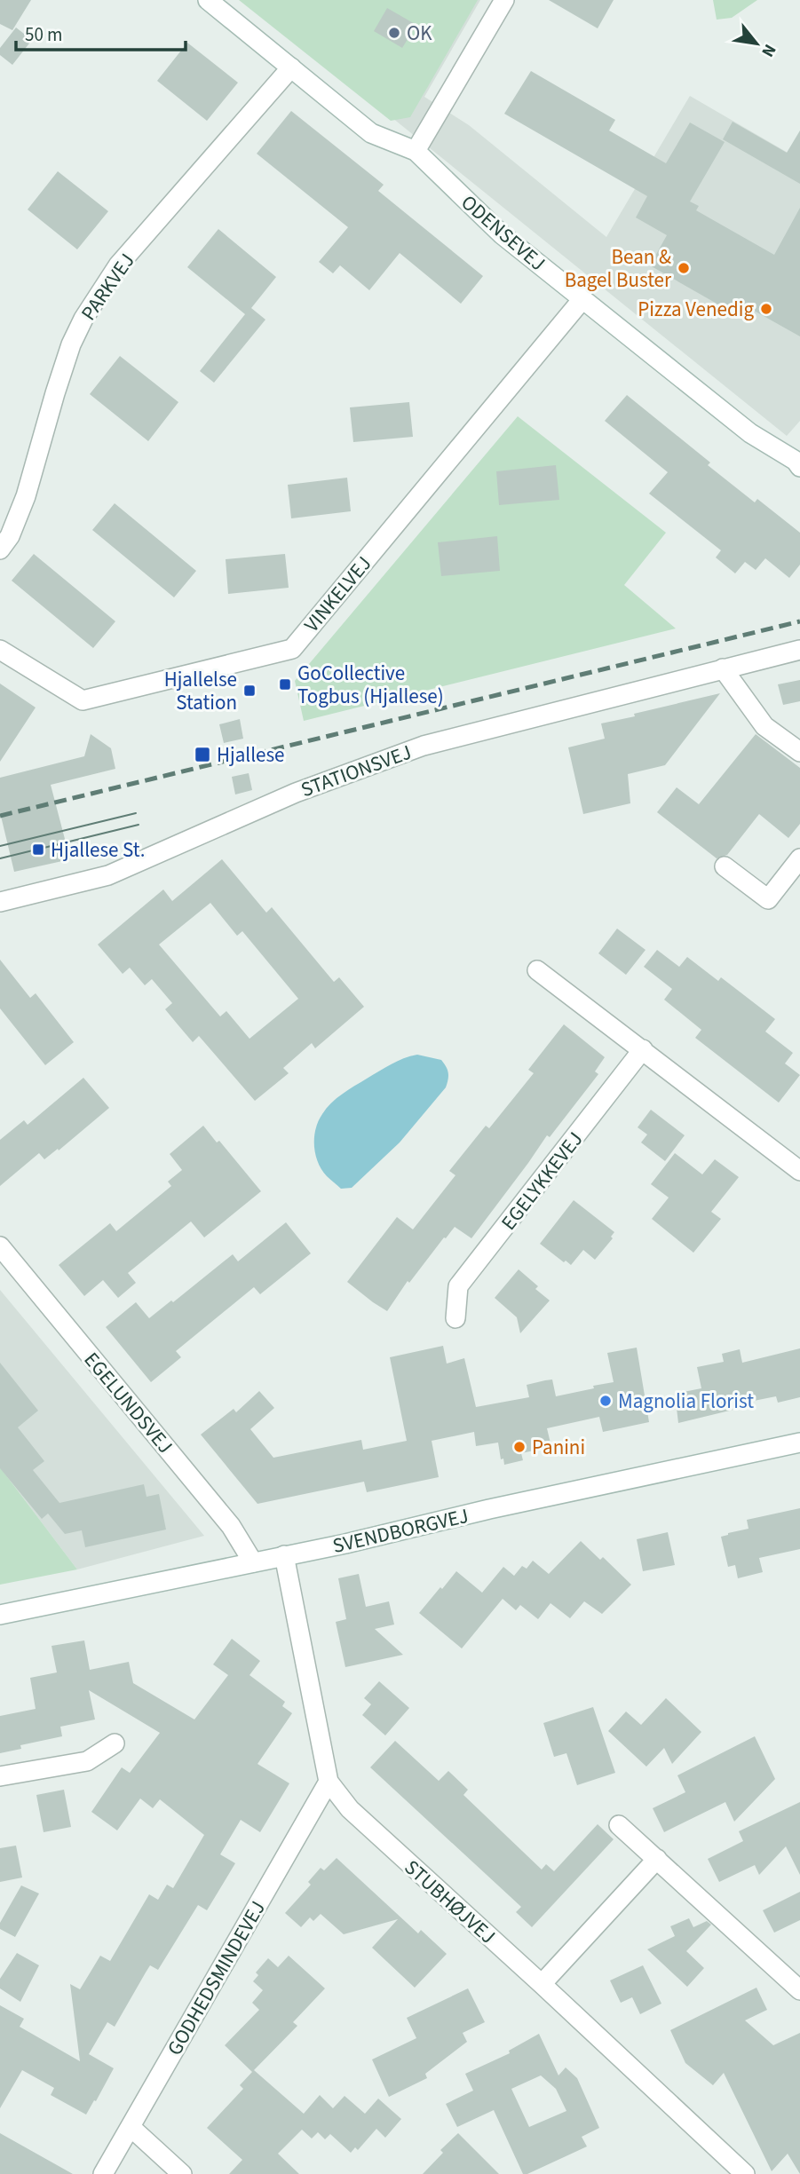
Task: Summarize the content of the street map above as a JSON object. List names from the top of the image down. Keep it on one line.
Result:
{"streets":{"street":["ODENSEVEJ","PARKVEJ","VINKELVEJ","STATIONSVEJ","EGELYKKEVEJ","EGELUNDSVEJ","SVENDBORGVEJ","STUBHØJVEJ","GODHEDSMINDEVEJ"]},"crossings":[["ODENSEVEJ","PARKVEJ"],["ODENSEVEJ","VINKELVEJ"],["EGELUNDSVEJ","SVENDBORGVEJ"],["SVENDBORGVEJ","STUBHØJVEJ"],["STUBHØJVEJ","GODHEDSMINDEVEJ"]],"places":{"other":["OK","Bean & Bagel Buster","Pizza Venedig","Magnolia Florist","Panini"],"transit":["GoCollective Togbus (Hjallese)","Hjallelse Station","Hjallese","Hjallese St."]},"scale_bar":"50 m","north":"bottom right"}
